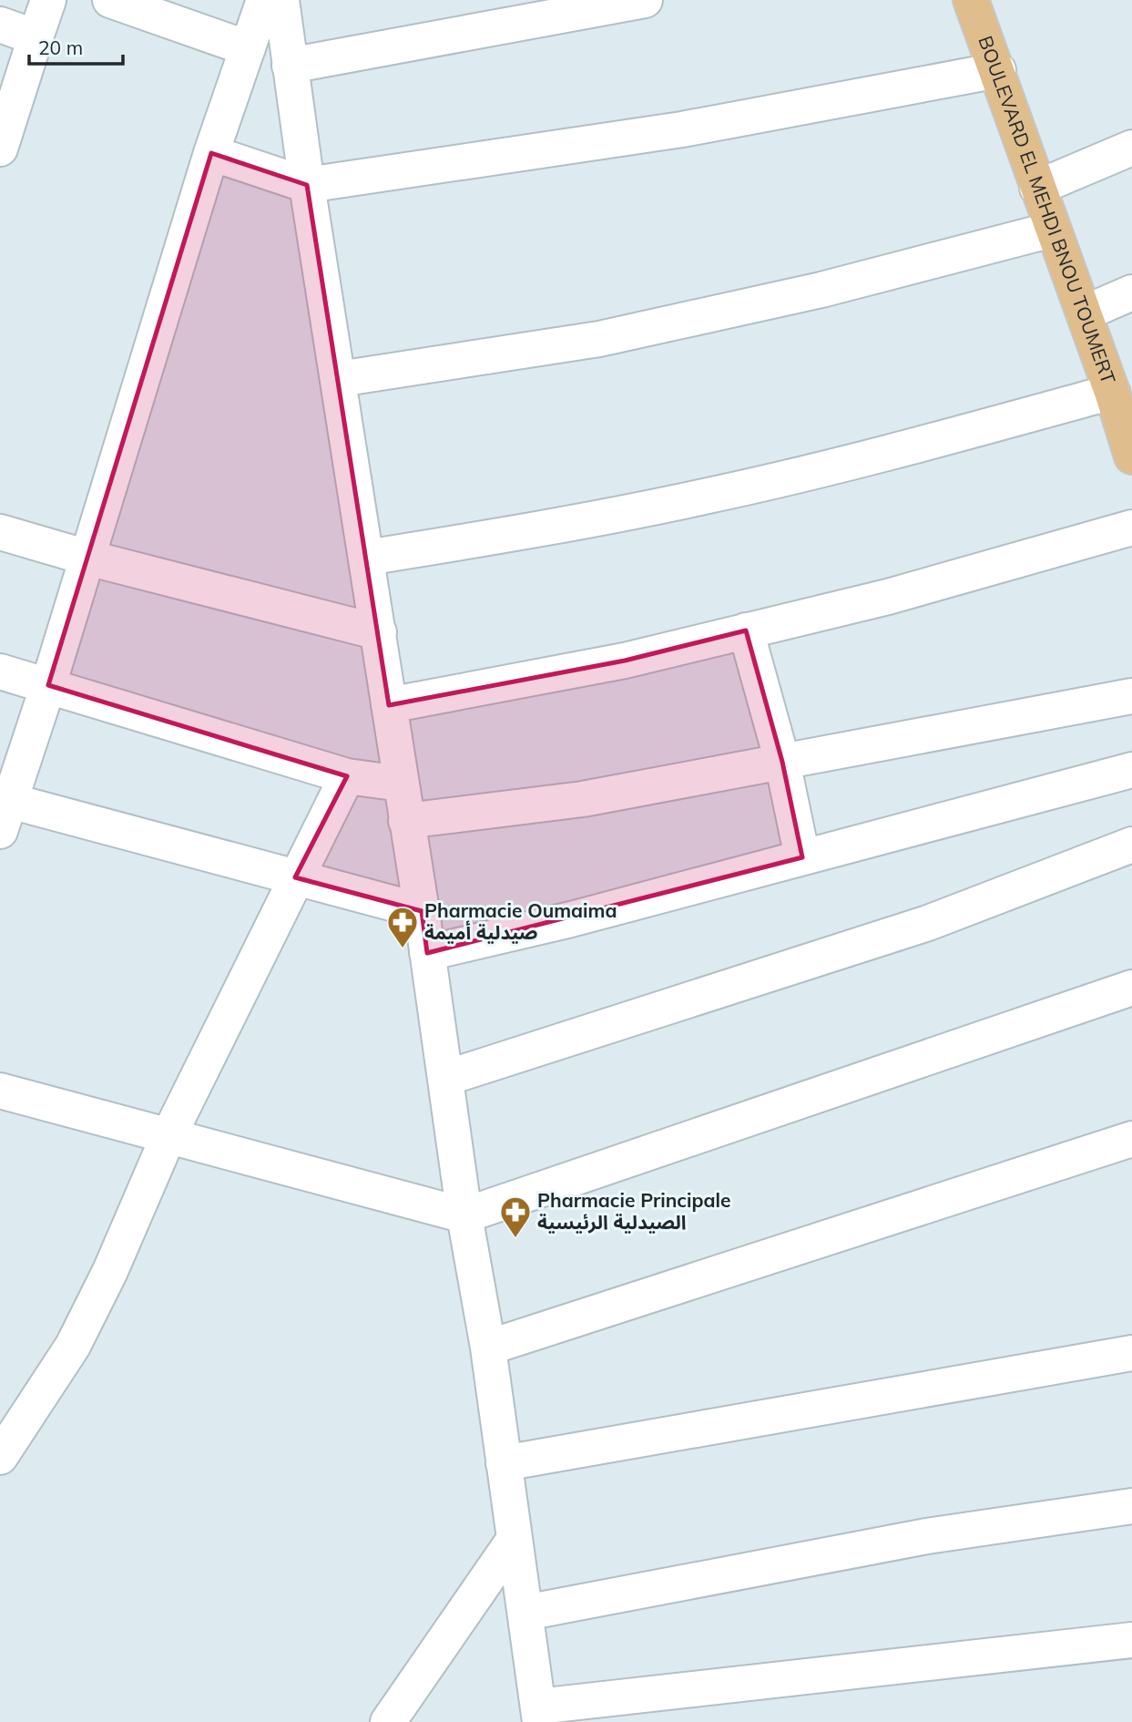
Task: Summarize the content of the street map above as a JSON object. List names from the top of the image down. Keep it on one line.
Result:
{"streets":{"main road":["BOULEVARD EL MEHDI BNOU TOUMERT"]},"places":{"pharmacy":["Pharmacie Oumaima صيدلية أميمة","Pharmacie Principale الصيدلية الرئيسية"]},"scale_bar":"20 m"}
